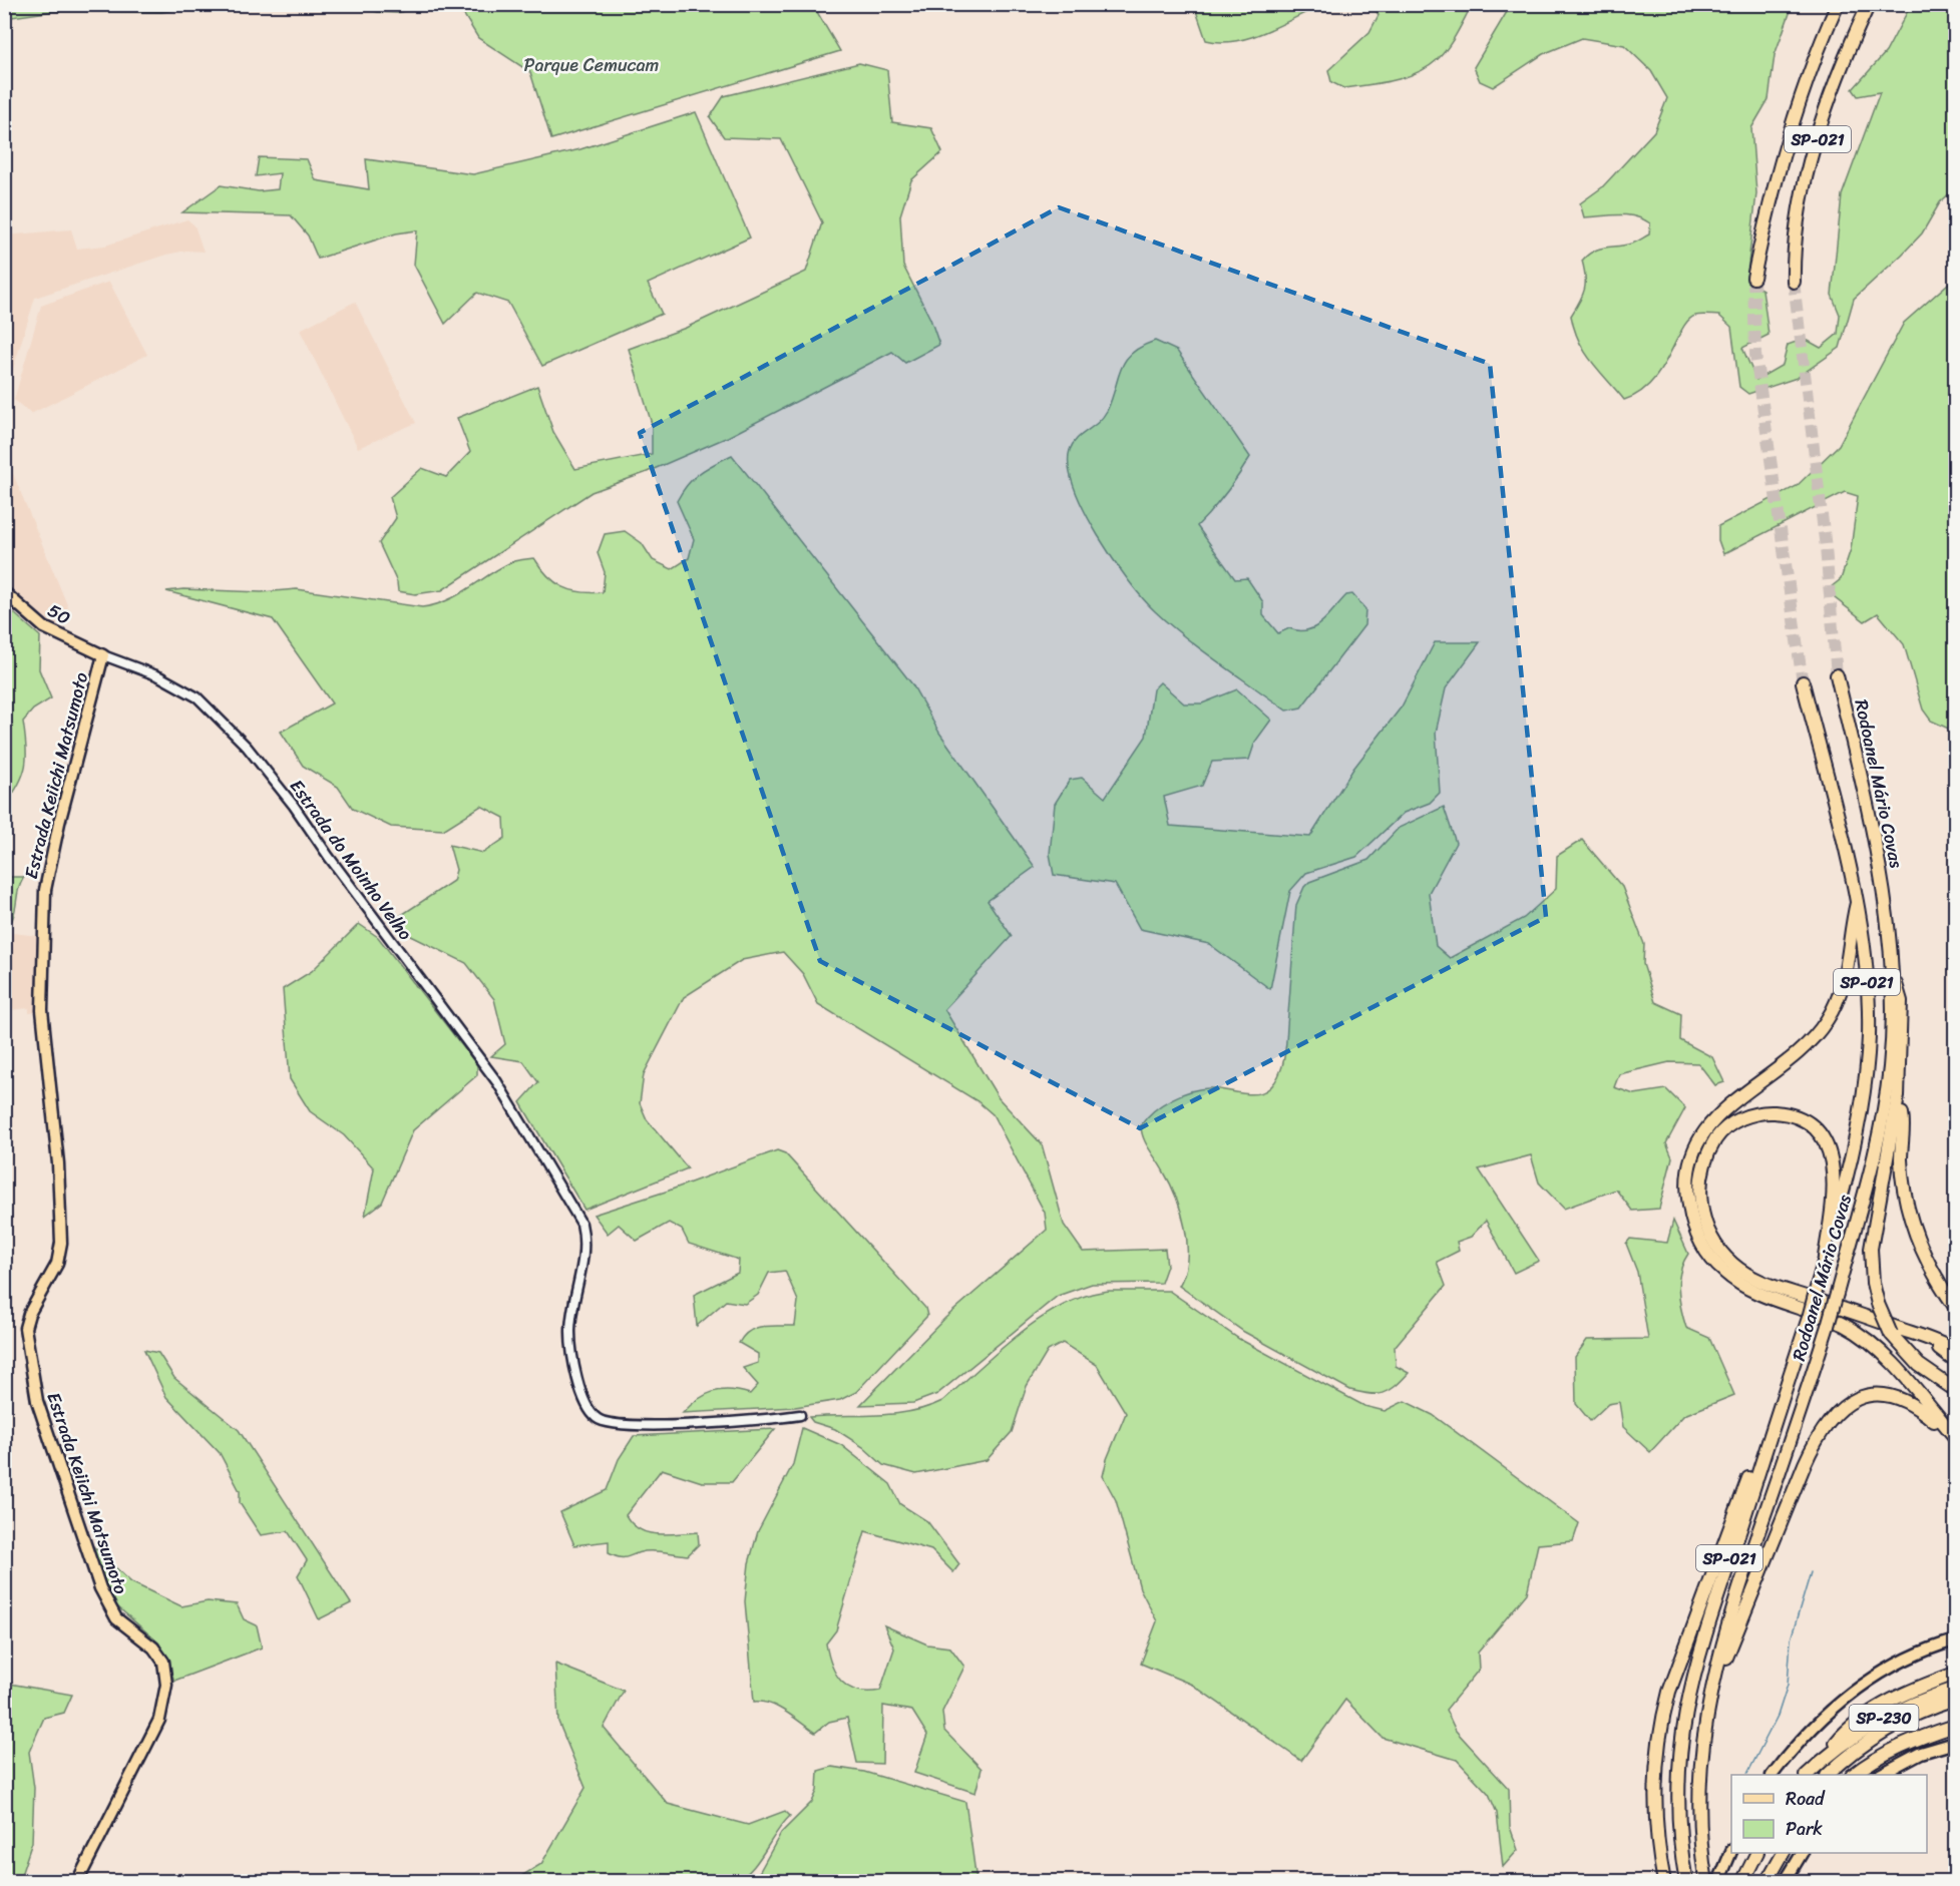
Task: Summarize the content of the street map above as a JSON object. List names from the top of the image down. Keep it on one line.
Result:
{"streets":{"highway":["SP-021","Rodoanel Mário Covas","SP-230"],"main road":["50","Estrada Keiichi Matsumoto"],"street":["Estrada do Moinho Velho"]},"crossings":[["50","Estrada Keiichi Matsumoto"],["50","Estrada do Moinho Velho"],["Estrada Keiichi Matsumoto","Estrada do Moinho Velho"]],"parks":["Parque Cemucam"],"legend":["Road","Park"]}
